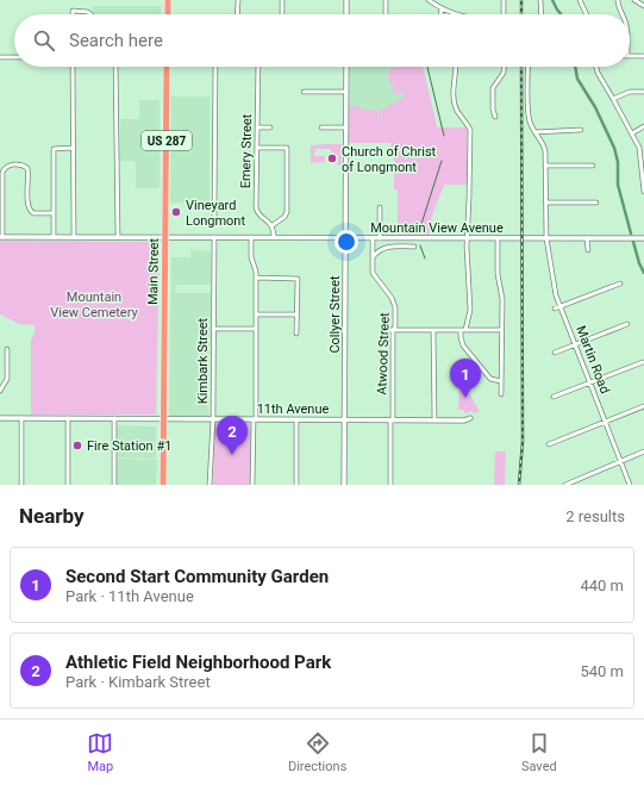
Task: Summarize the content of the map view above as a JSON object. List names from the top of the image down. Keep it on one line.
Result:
{"streets":{"highway":["US 287","Main Street"],"street":["Emery Street","Mountain View Avenue","Collyer Street","Atwood Street","Martin Road","Kimbark Street","11th Avenue"]},"crossings":[["Mountain View Avenue","Main Street"],["Mountain View Avenue","Collyer Street"],["Mountain View Avenue","Atwood Street"],["Mountain View Avenue","Martin Road"],["Mountain View Avenue","Kimbark Street"],["Main Street","11th Avenue"],["Collyer Street","11th Avenue"],["Atwood Street","11th Avenue"],["Kimbark Street","11th Avenue"]],"parks":["Mountain View Cemetery"],"places":["Church of Christ of Longmont","Vineyard Longmont","Fire Station #1"],"page":{"search":"Search here","pins":["1","2"],"heading":["Nearby","2 results"],"list":[{"mark":"1","name":"Second Start Community Garden","note":"Park · 11th Avenue","value":"440 m"},{"mark":"2","name":"Athletic Field Neighborhood Park","note":"Park · Kimbark Street","value":"540 m"}],"nav":["Map","Directions","Saved"]}}
